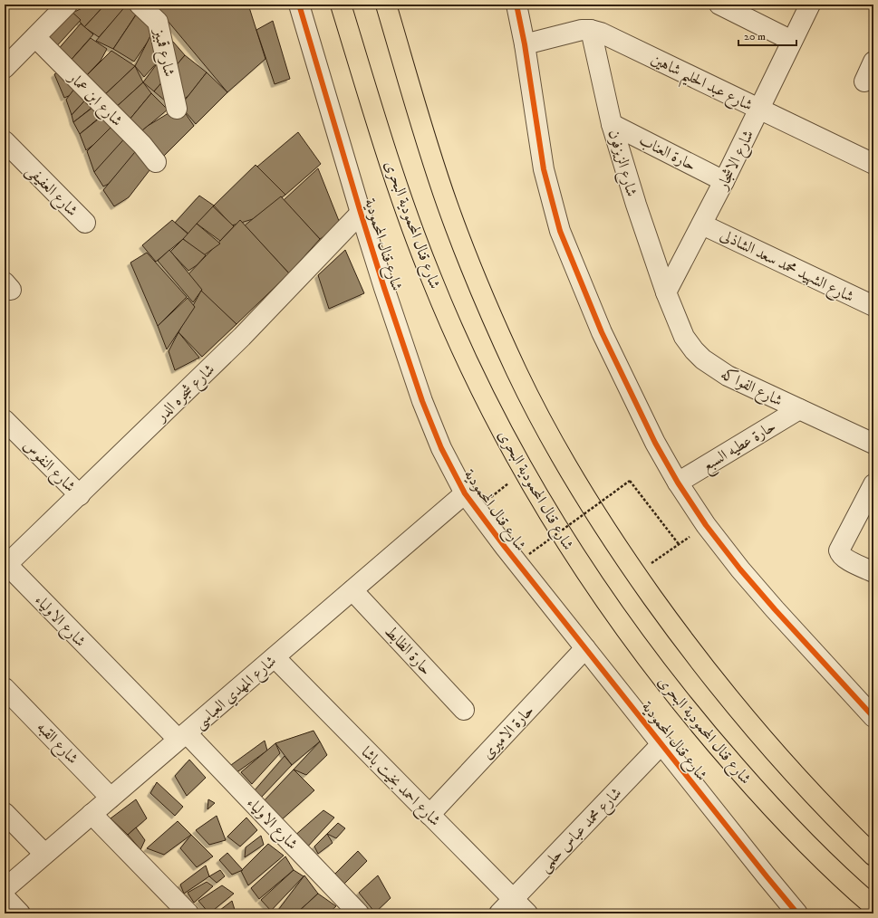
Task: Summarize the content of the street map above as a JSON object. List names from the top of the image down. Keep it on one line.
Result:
{"streets":{"main road":["شارع قنال المحمودية البحرى"],"street":["شارع قمبيز","شارع عبد الحليم شاهين","شارع ابن عمار","حارة العناب","شارع الاشجار","شارع الزيزفون","شارع العفيفى","شارع قنال المحمودية","شارع الشهيد محمد سعد الشاذلى","شارع الفواكه","شارع شجره الدر","حارة عطيه السبع","شارع النفوس","شارع الاولياء","حارة الظابط","شارع المهدي العباسى","حارة الاميرى","شارع القبه","شارع احمد بخيت باشا","شارع محمد عباس حلمى"]},"crossings":[["شارع عبد الحليم شاهين","شارع الاشجار"],["شارع عبد الحليم شاهين","شارع الزيزفون"],["حارة العناب","شارع الاشجار"],["حارة العناب","شارع الزيزفون"],["شارع الاشجار","شارع الزيزفون"],["شارع الاشجار","شارع الشهيد محمد سعد الشاذلى"],["شارع الاشجار","شارع الفواكه"],["شارع الزيزفون","شارع الفواكه"],["شارع قنال المحمودية","شارع شجره الدر"],["شارع قنال المحمودية","شارع المهدي العباسى"],["شارع قنال المحمودية","حارة الاميرى"],["شارع قنال المحمودية","شارع محمد عباس حلمى"],["شارع الفواكه","حارة عطيه السبع"],["شارع شجره الدر","شارع النفوس"],["شارع شجره الدر","شارع الاولياء"],["شارع الاولياء","شارع المهدي العباسى"],["حارة الظابط","شارع المهدي العباسى"],["شارع المهدي العباسى","شارع القبه"],["شارع المهدي العباسى","شارع احمد بخيت باشا"],["حارة الاميرى","شارع احمد بخيت باشا"],["شارع احمد بخيت باشا","شارع محمد عباس حلمى"]],"scale_bar":"20 m"}
